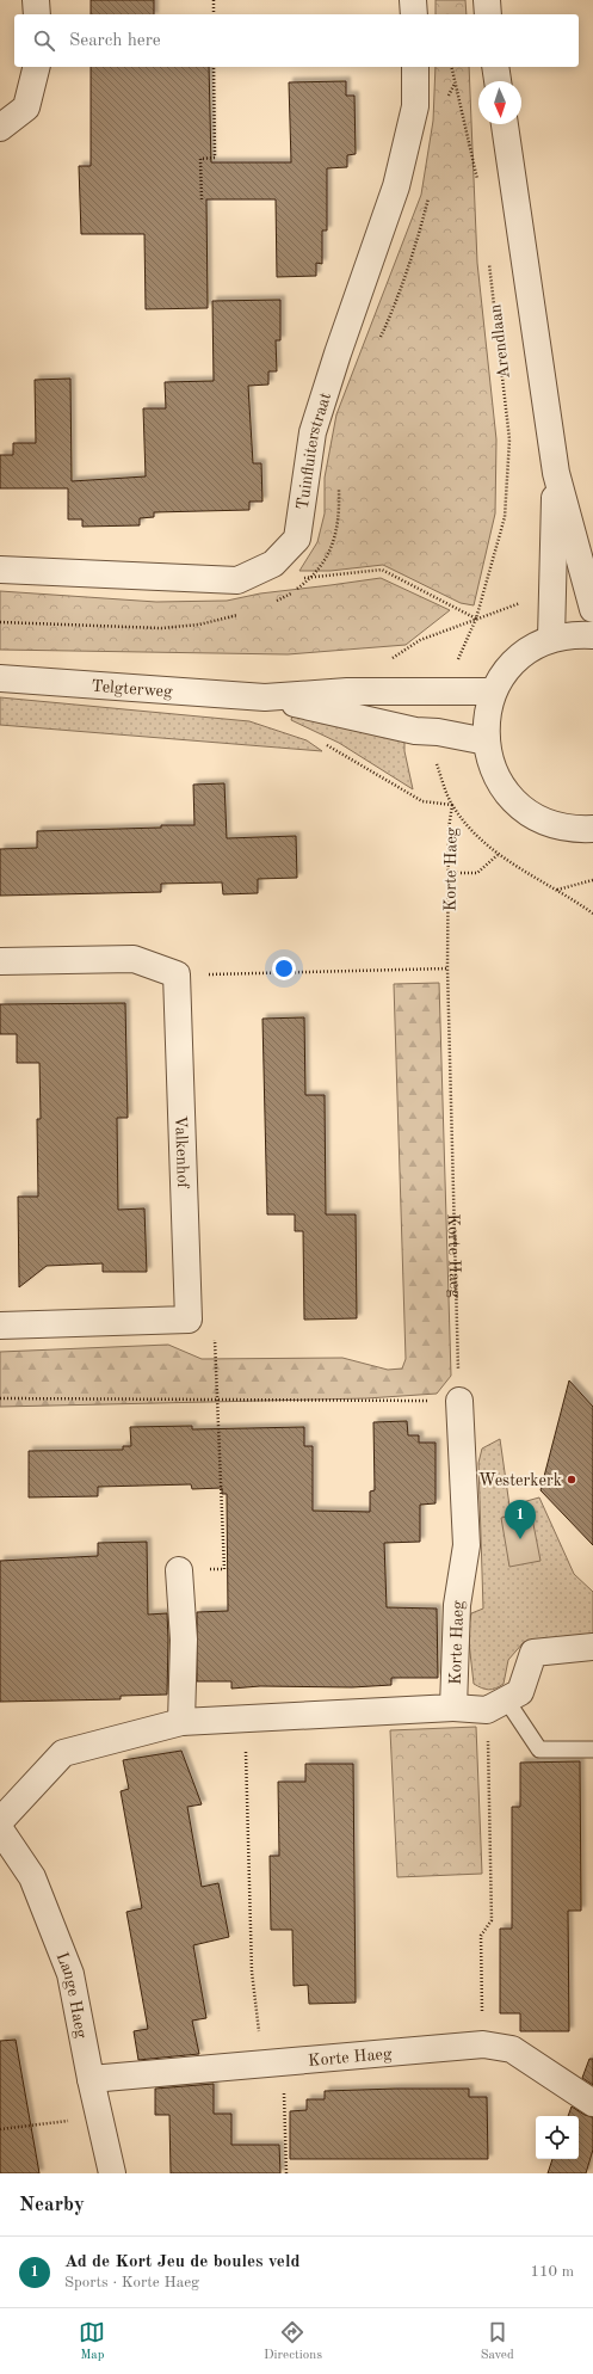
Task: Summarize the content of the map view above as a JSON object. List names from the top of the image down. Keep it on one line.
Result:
{"streets":{"street":["Tuinfluiterstraat","Telgterweg","Korte Haeg","Valkenhof","Lange Haeg"],"path":["Arendlaan"]},"crossings":[["Arendlaan","Tuinfluiterstraat"],["Korte Haeg","Lange Haeg"]],"places":["Westerkerk"],"north":"bottom","page":{"search":"Search here","pins":"1","heading":"Nearby","list":[{"mark":"1","name":"Ad de Kort Jeu de boules veld","note":"Sports · Korte Haeg","value":"110 m"}],"nav":["Map","Directions","Saved"]}}
